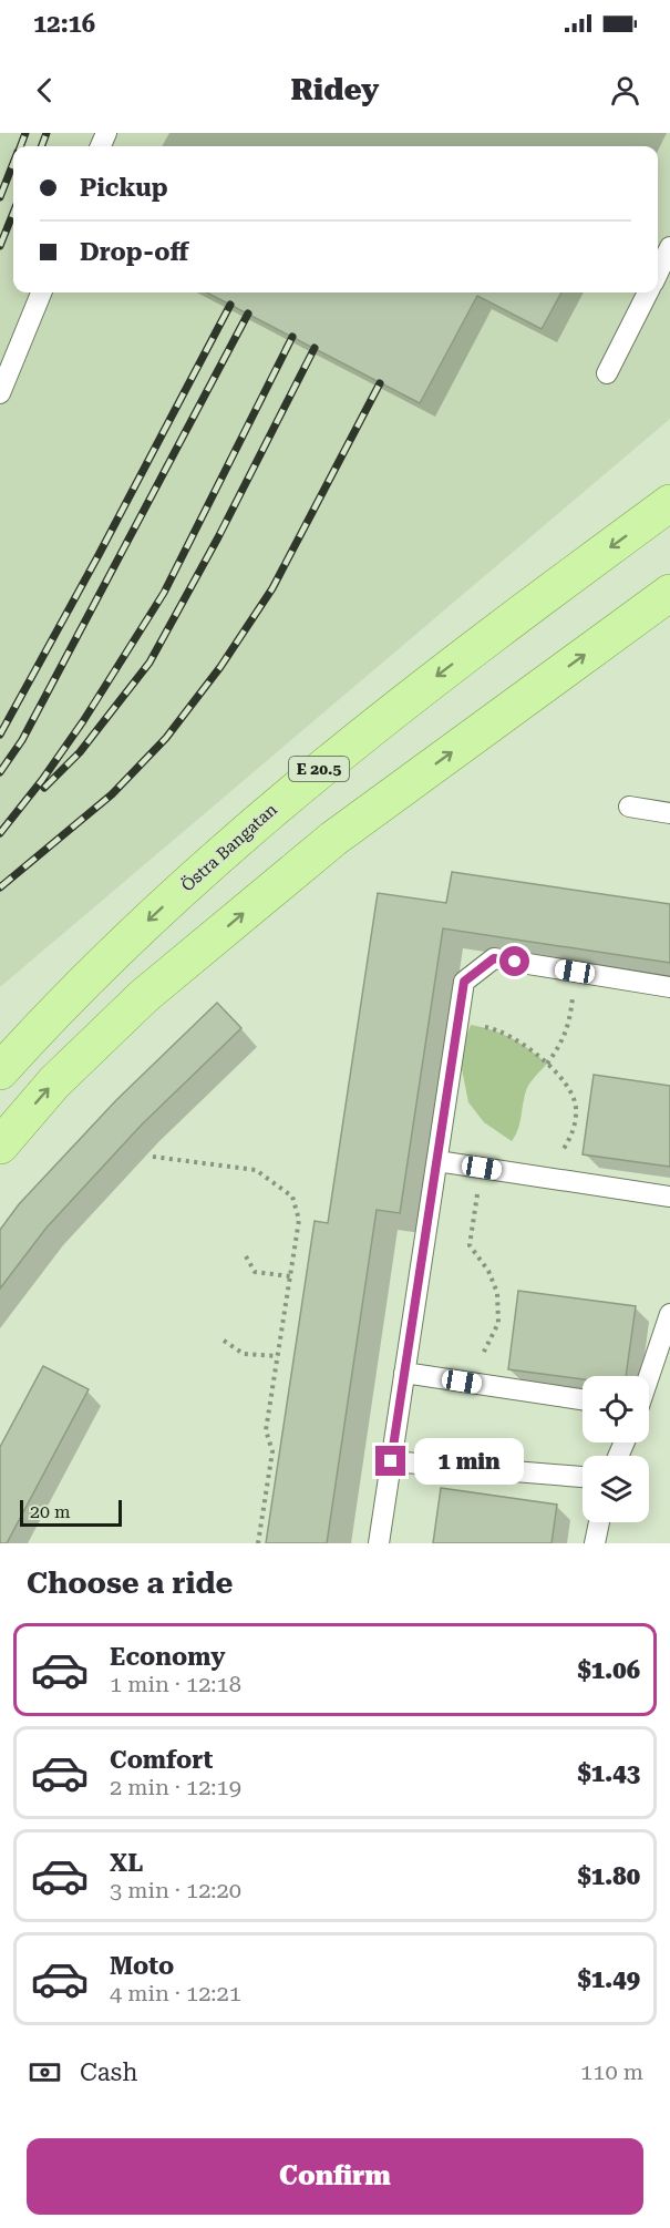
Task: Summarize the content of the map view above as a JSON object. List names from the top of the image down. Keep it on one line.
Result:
{"streets":{"main road":["E 20.5","Östra Bangatan"]},"scale_bar":"20 m","page":{"status":"12:16","header":"Ridey","banner":["Pickup","Drop-off"],"bubble":"1 min","scale":"20 m","heading":"Choose a ride","list":[{"name":"Economy","note":"1 min · 12:18","value":"$1.06"},{"name":"Comfort","note":"2 min · 12:19","value":"$1.43"},{"name":"XL","note":"3 min · 12:20","value":"$1.80"},{"name":"Moto","note":"4 min · 12:21","value":"$1.49"}],"pay":["Cash","110 m"],"buttons":"Confirm"}}
